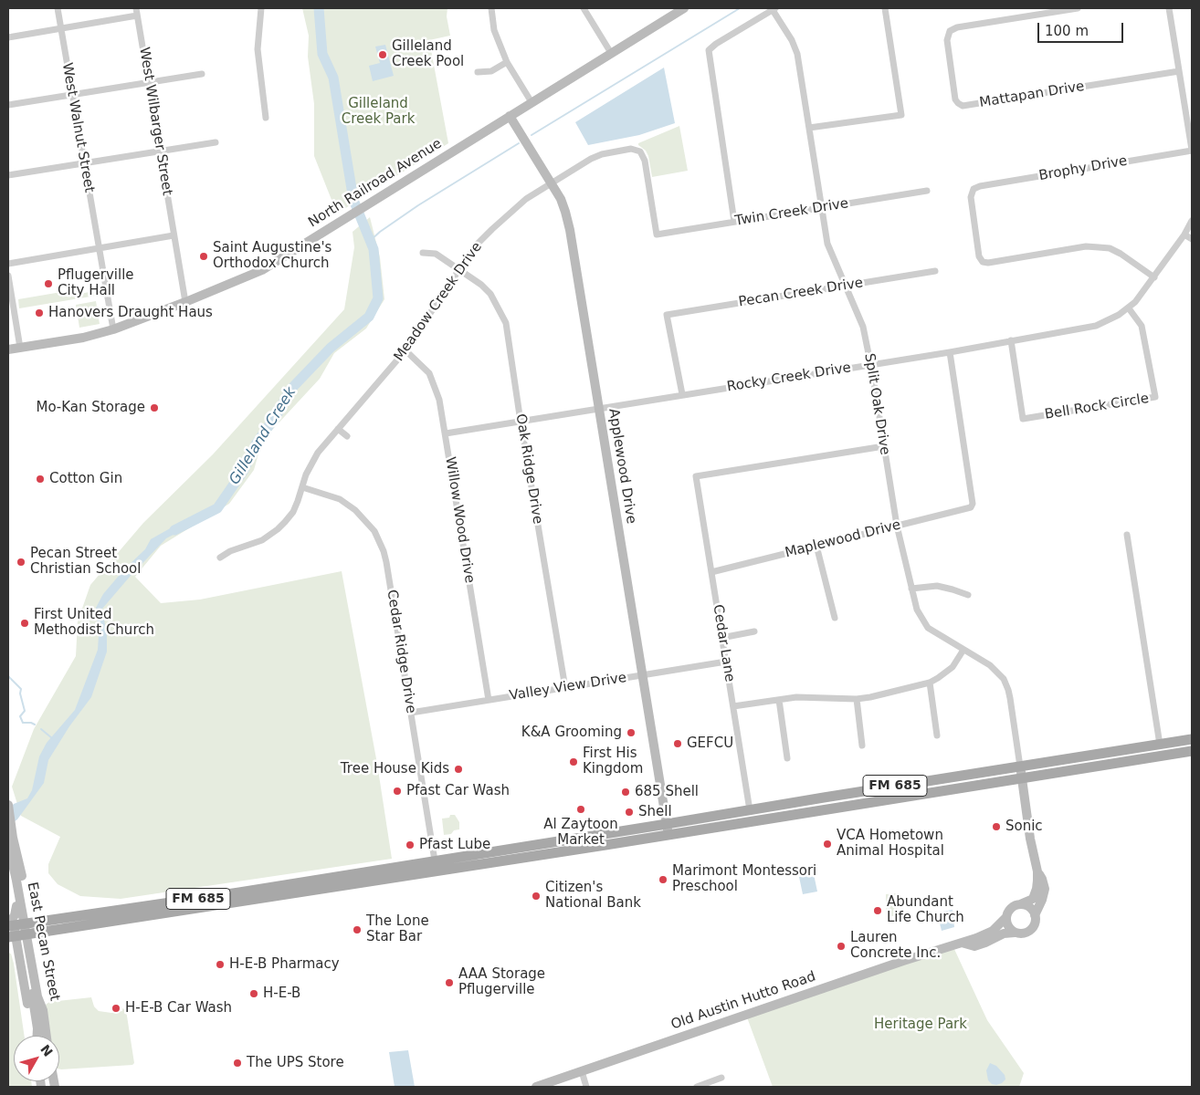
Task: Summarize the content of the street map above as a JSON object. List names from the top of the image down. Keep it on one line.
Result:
{"streets":{"main road":["FM 685"],"street":["Mattapan Drive","West Wilbarger Street","West Walnut Street","Brophy Drive","North Railroad Avenue","Twin Creek Drive","Pecan Creek Drive","Meadow Creek Drive","Rocky Creek Drive","Split Oak Drive","Bell Rock Circle","Applewood Drive","Oak Ridge Drive","Willow Wood Drive","Maplewood Drive","Cedar Lane","Cedar Ridge Drive","Valley View Drive","East Pecan Street","Old Austin Hutto Road"]},"crossings":[["West Wilbarger Street","North Railroad Avenue"],["West Walnut Street","North Railroad Avenue"],["Brophy Drive","Rocky Creek Drive"],["North Railroad Avenue","Applewood Drive"],["Twin Creek Drive","Meadow Creek Drive"],["Twin Creek Drive","Split Oak Drive"],["Pecan Creek Drive","Rocky Creek Drive"],["Pecan Creek Drive","Split Oak Drive"],["Meadow Creek Drive","Applewood Drive"],["Meadow Creek Drive","Oak Ridge Drive"],["Meadow Creek Drive","Willow Wood Drive"],["Meadow Creek Drive","Cedar Ridge Drive"],["Rocky Creek Drive","Split Oak Drive"],["Rocky Creek Drive","Bell Rock Circle"],["Rocky Creek Drive","Applewood Drive"],["Rocky Creek Drive","Oak Ridge Drive"],["Rocky Creek Drive","Willow Wood Drive"],["Rocky Creek Drive","Maplewood Drive"],["Split Oak Drive","Maplewood Drive"],["Split Oak Drive","Cedar Lane"],["Split Oak Drive","FM 685"],["Split Oak Drive","Old Austin Hutto Road"],["Applewood Drive","Valley View Drive"],["Applewood Drive","FM 685"],["Oak Ridge Drive","Valley View Drive"],["Willow Wood Drive","Valley View Drive"],["Maplewood Drive","Cedar Lane"],["Cedar Lane","Valley View Drive"],["Cedar Lane","FM 685"],["Cedar Ridge Drive","Valley View Drive"],["Cedar Ridge Drive","FM 685"],["FM 685","East Pecan Street"],["FM 685","Old Austin Hutto Road"]],"water":["Gilleland Creek"],"parks":["Gilleland Creek Park","Heritage Park"],"places":["Gilleland Creek Pool","Saint Augustine's Orthodox Church","Pflugerville City Hall","Hanovers Draught Haus","Mo-Kan Storage","Cotton Gin","Pecan Street Christian School","First United Methodist Church","K&A Grooming","GEFCU","First His Kingdom","Tree House Kids","Pfast Car Wash","685 Shell","Al Zaytoon Market","Shell","Sonic","VCA Hometown Animal Hospital","Pfast Lube","Marimont Montessori Preschool","Citizen's National Bank","Abundant Life Church","The Lone Star Bar","Lauren Concrete Inc.","H-E-B Pharmacy","AAA Storage Pflugerville","H-E-B","H-E-B Car Wash","The UPS Store"],"scale_bar":"100 m","north":"top right"}
